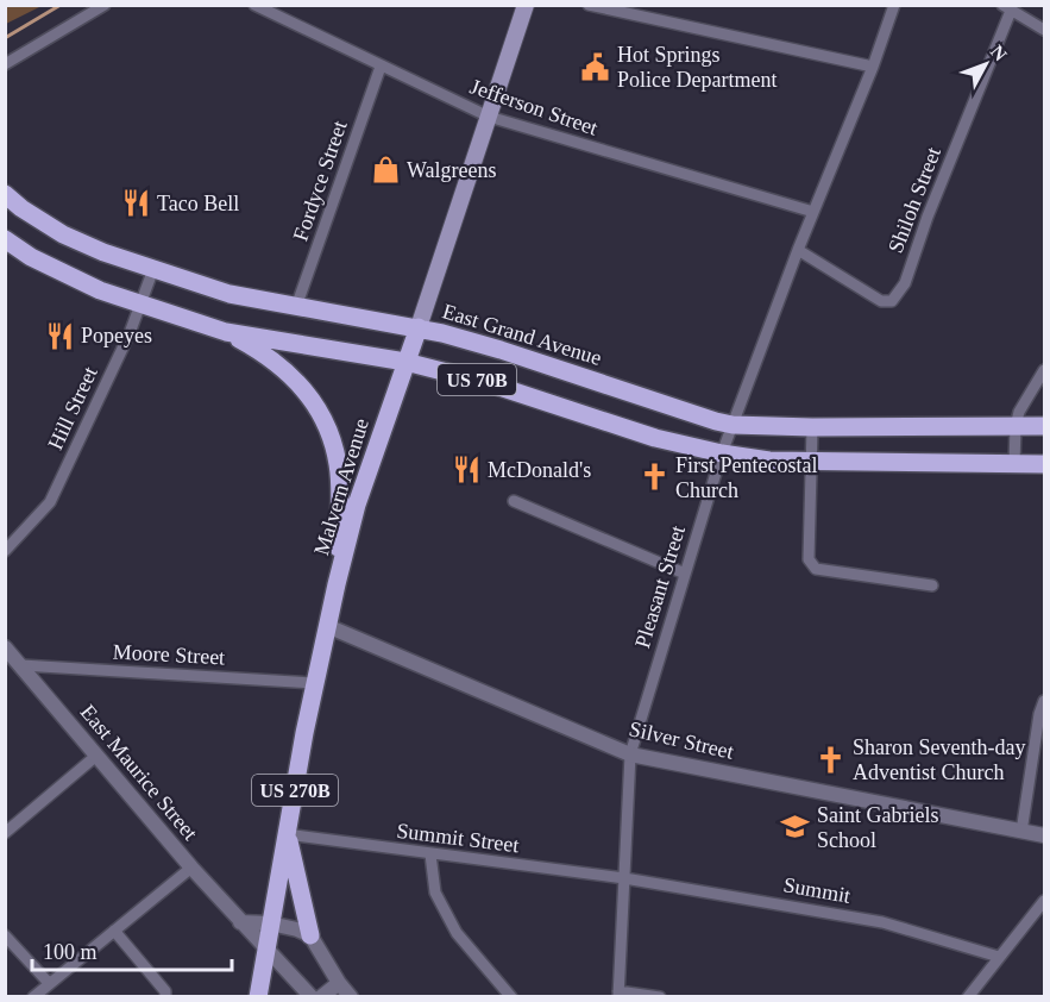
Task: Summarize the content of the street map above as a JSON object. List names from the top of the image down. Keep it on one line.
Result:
{"streets":{"main road":["East Grand Avenue","US 70B","Malvern Avenue","US 270B"],"street":["Jefferson Street","Fordyce Street","Shiloh Street","Hill Street","Pleasant Street","Moore Street","Silver Street","East Maurice Street","Summit Street","Summit"]},"crossings":[["Jefferson Street","Fordyce Street"],["Jefferson Street","Malvern Avenue"],["Jefferson Street","Pleasant Street"],["Fordyce Street","East Grand Avenue"],["Shiloh Street","Pleasant Street"],["East Grand Avenue","Hill Street"],["East Grand Avenue","Malvern Avenue"],["East Grand Avenue","Pleasant Street"],["US 70B","Hill Street"],["US 70B","Malvern Avenue"],["US 70B","Pleasant Street"],["US 70B","US 270B"],["Malvern Avenue","Moore Street"],["Malvern Avenue","Silver Street"],["Malvern Avenue","East Maurice Street"],["Malvern Avenue","US 270B"],["Malvern Avenue","Summit Street"],["Pleasant Street","Silver Street"],["Pleasant Street","Summit Street"],["Pleasant Street","Summit"],["Moore Street","East Maurice Street"],["Summit Street","Summit"]],"places":{"public building":["Hot Springs Police Department"],"shop":["Walgreens"],"restaurant":["Taco Bell","Popeyes","McDonald's"],"church":["First Pentecostal Church","Sharon Seventh-day Adventist Church"],"school or university":["Saint Gabriels School"]},"scale_bar":"100 m","north":"top right"}
